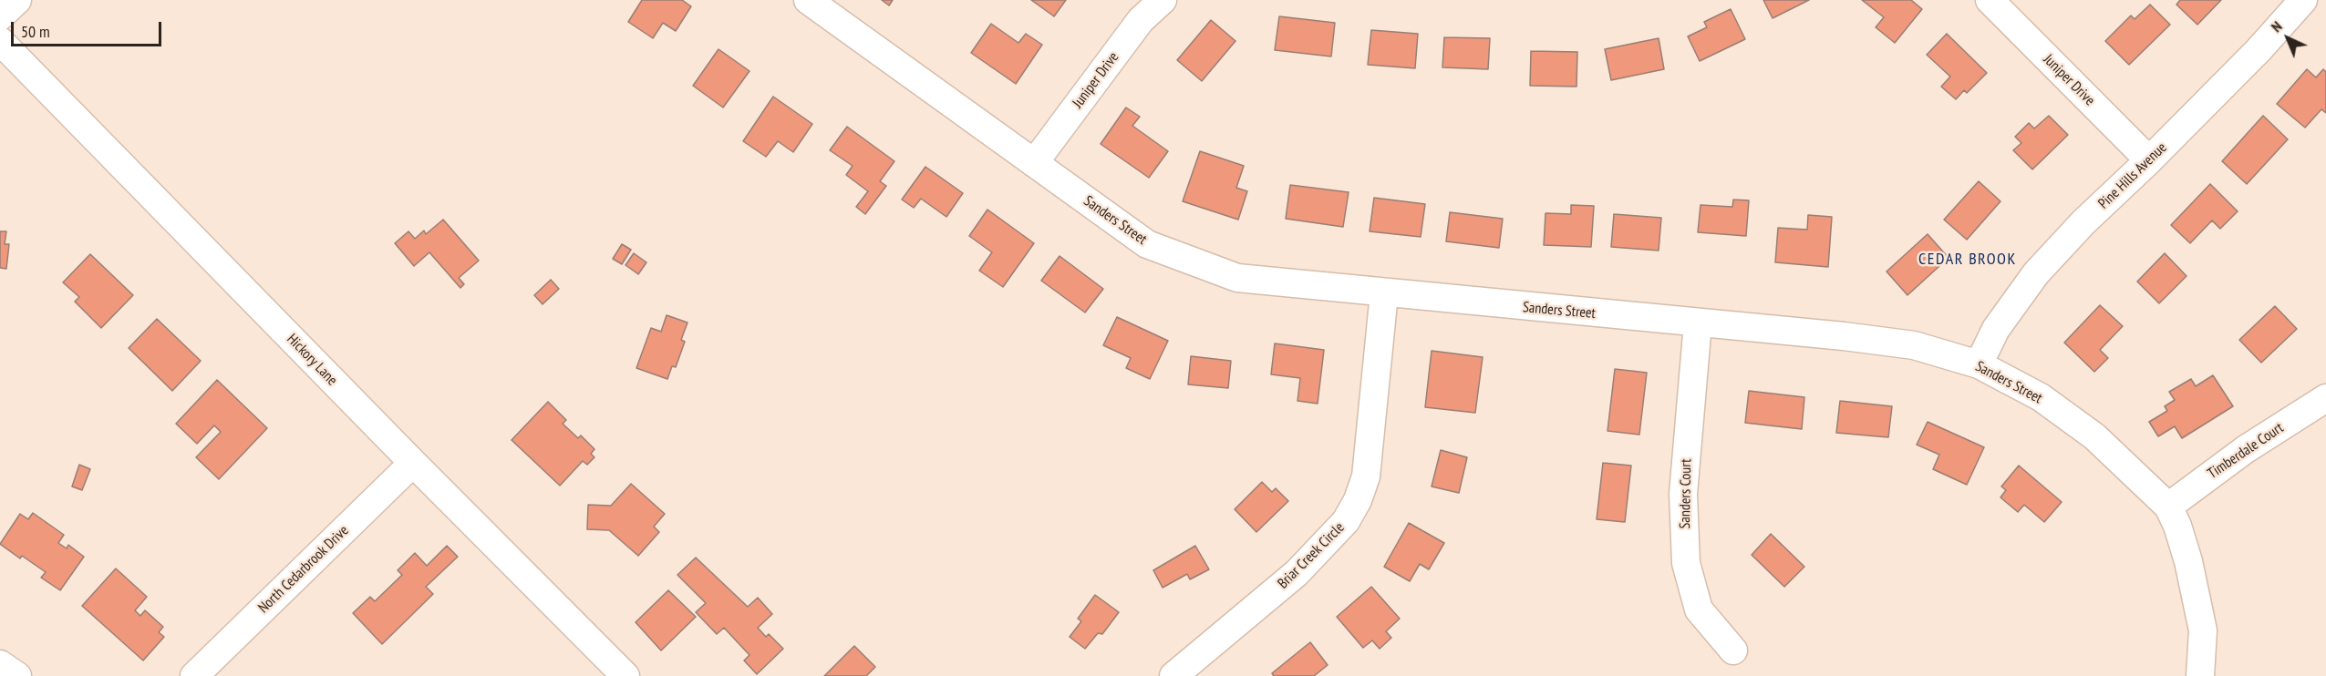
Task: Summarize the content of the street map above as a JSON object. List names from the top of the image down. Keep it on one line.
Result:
{"streets":{"street":["Juniper Drive","Pine Hills Avenue","Sanders Street","Hickory Lane","Timberdale Court","Sanders Court","Briar Creek Circle","North Cedarbrook Drive"]},"crossings":[["Juniper Drive","Pine Hills Avenue"],["Juniper Drive","Sanders Street"],["Pine Hills Avenue","Sanders Street"],["Sanders Street","Timberdale Court"],["Sanders Street","Sanders Court"],["Sanders Street","Briar Creek Circle"],["Hickory Lane","North Cedarbrook Drive"]],"districts":["CEDAR BROOK"],"scale_bar":"50 m","north":"top left"}
